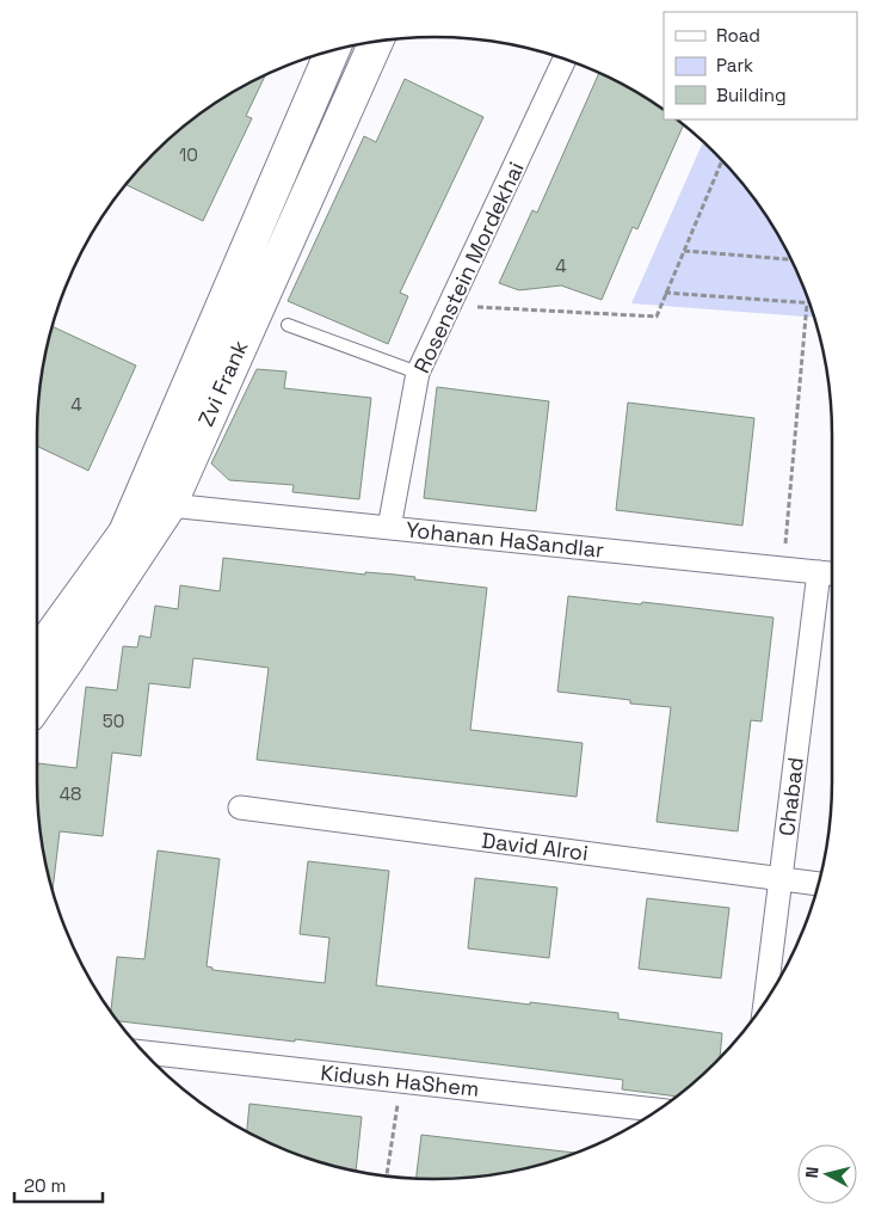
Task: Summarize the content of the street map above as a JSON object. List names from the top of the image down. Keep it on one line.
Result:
{"streets":{"street":["Rosenstein Mordekhai","Zvi Frank","Yohanan HaSandlar","Chabad","David Alroi","Kidush HaShem"]},"crossings":[["Rosenstein Mordekhai","Yohanan HaSandlar"],["Zvi Frank","Yohanan HaSandlar"],["Yohanan HaSandlar","Chabad"],["Chabad","David Alroi"]],"house_numbers":["10","4","4","50","48"],"legend":["Road","Park","Building"],"scale_bar":"20 m","north":"left"}
